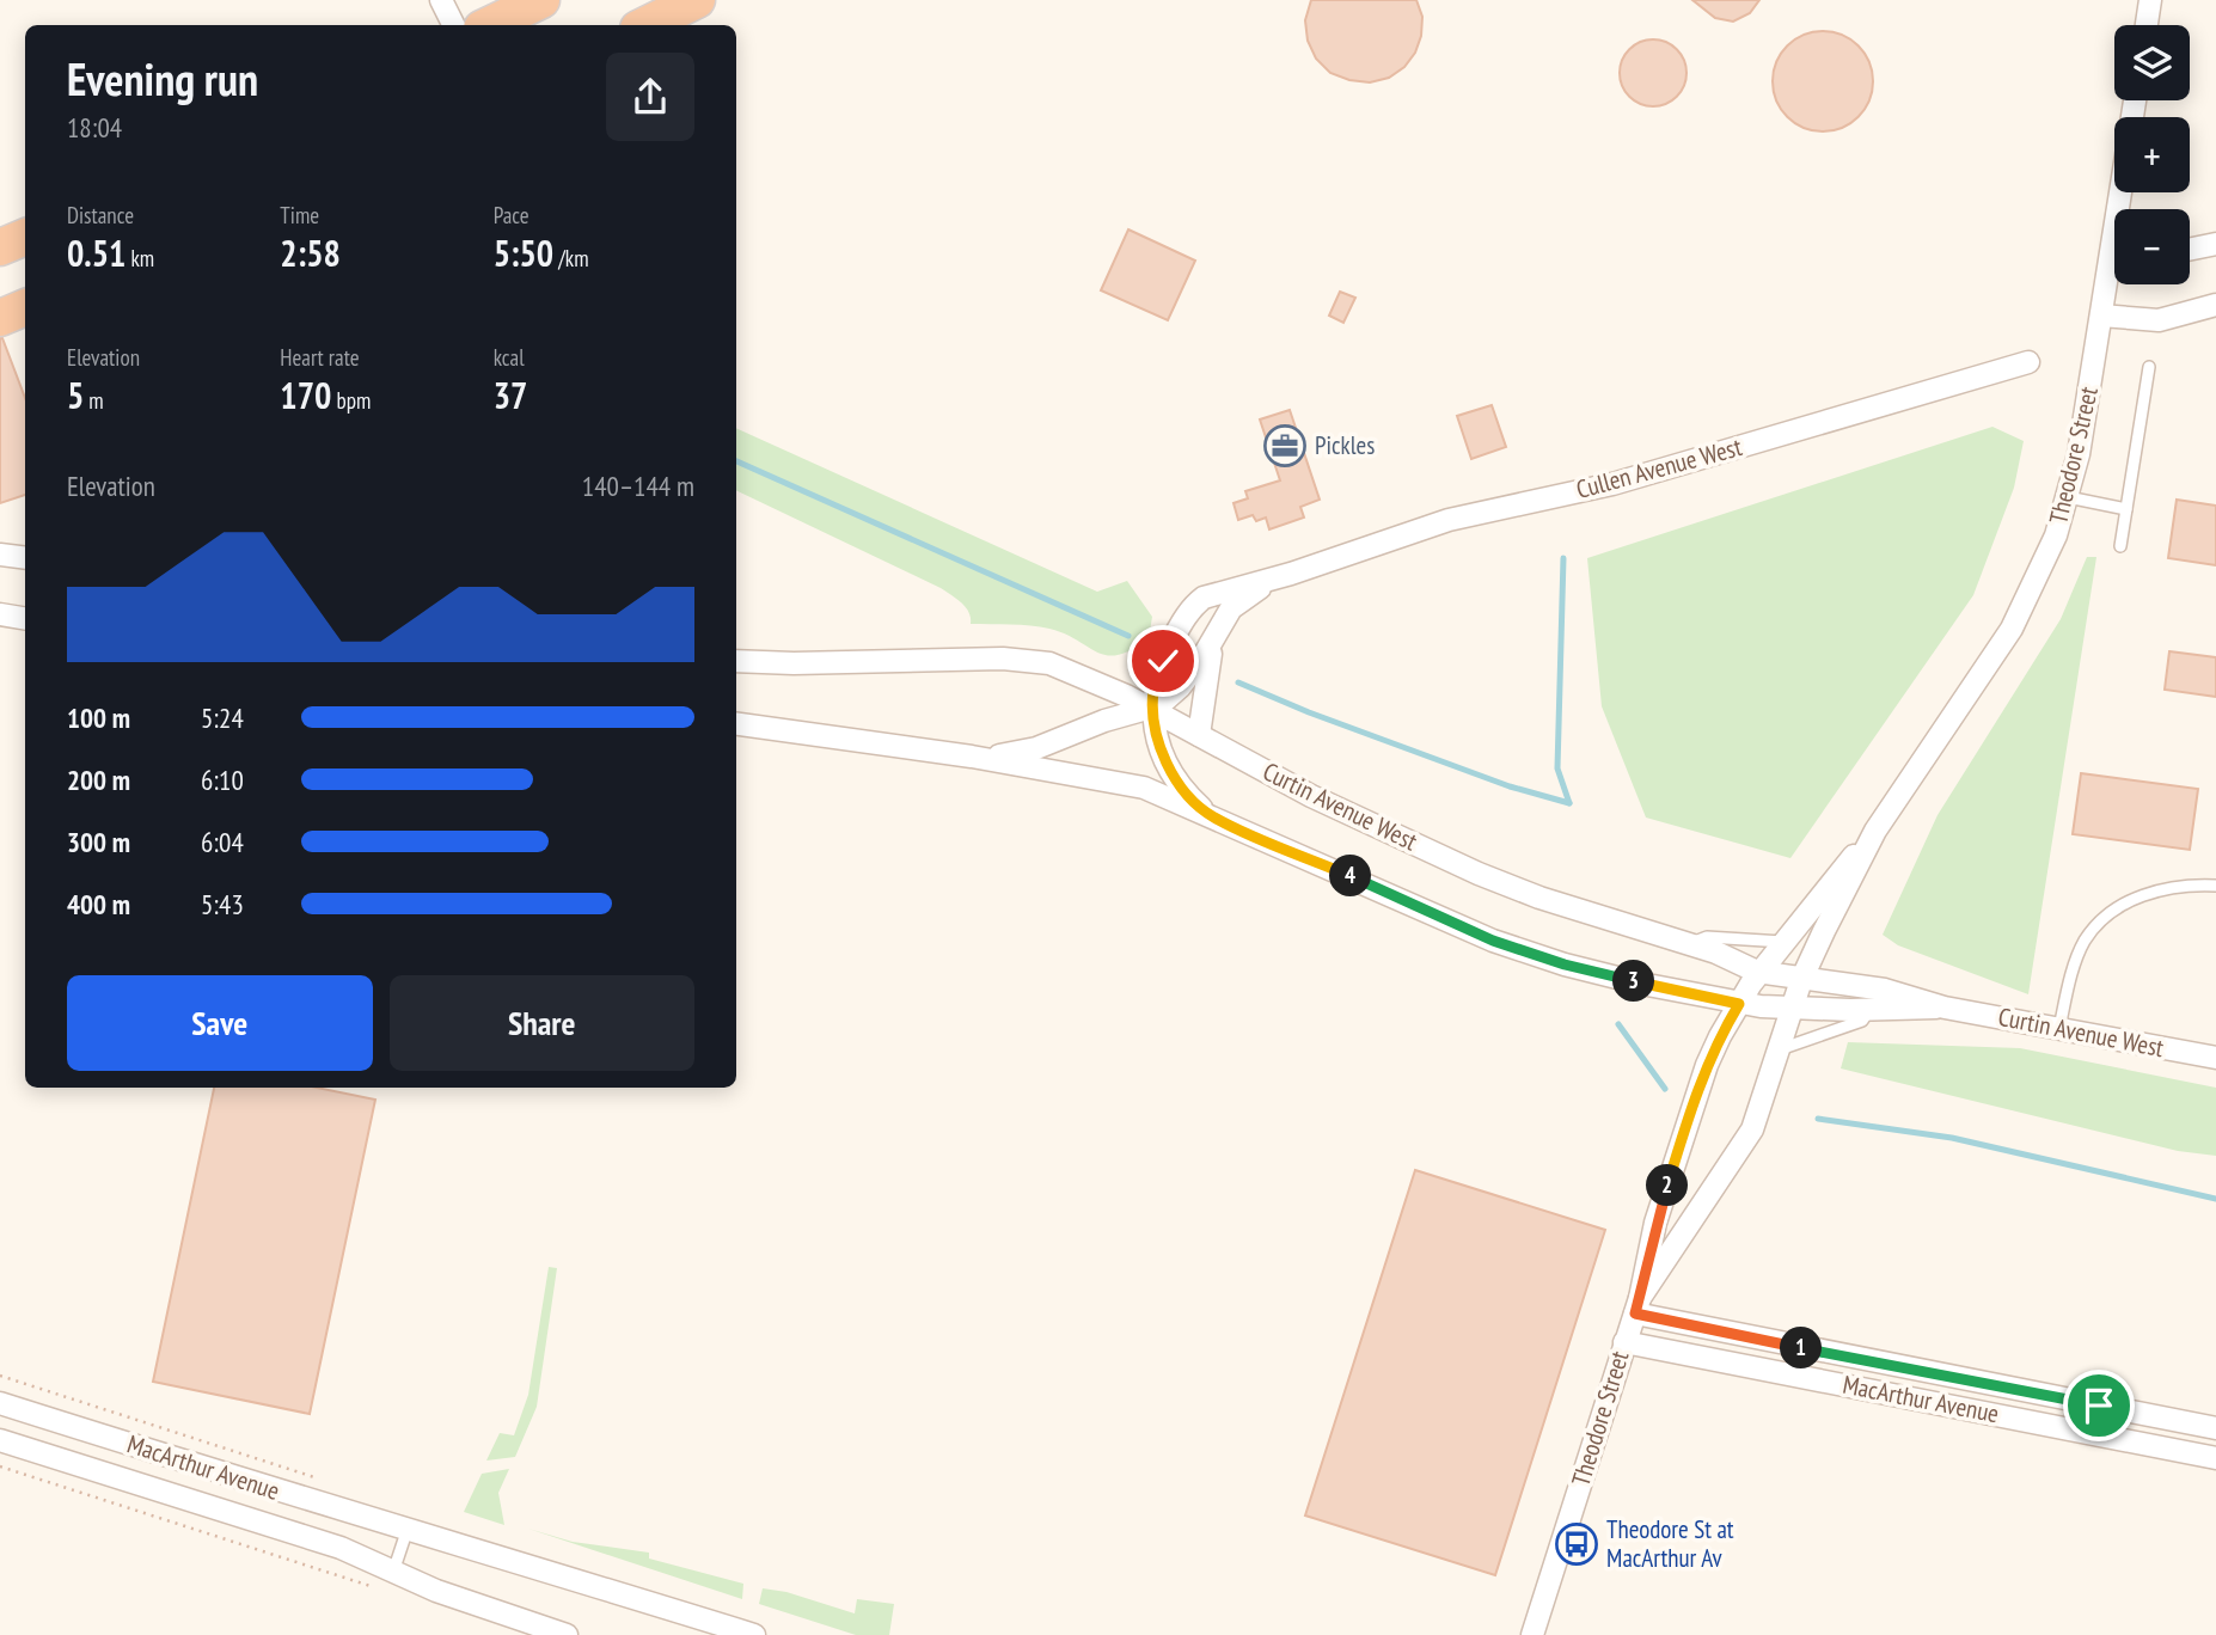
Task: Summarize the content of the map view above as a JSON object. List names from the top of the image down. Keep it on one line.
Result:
{"streets":{"street":["Theodore Street","Cullen Avenue West","Curtin Avenue West","MacArthur Avenue"]},"crossings":[["Theodore Street","Curtin Avenue West"],["Theodore Street","MacArthur Avenue"],["Cullen Avenue West","Curtin Avenue West"]],"places":{"office":["Pickles"],"bus stop":["Theodore St at MacArthur Av"]},"page":{"map_buttons":["+","−"],"heading":["Evening run","18:04"],"stats":[["Distance","0.51 km"],["Time","2:58"],["Pace","5:50 /km"],["Elevation","5 m"],["Heart rate","170 bpm"],["kcal","37"]],"chart":["Elevation","140–144 m"],"list":[{"name":"100 m","note":"5:24"},{"name":"200 m","note":"6:10"},{"name":"300 m","note":"6:04"},{"name":"400 m","note":"5:43"}],"pins":["4","3","2","1"],"buttons":["Save","Share"]}}
